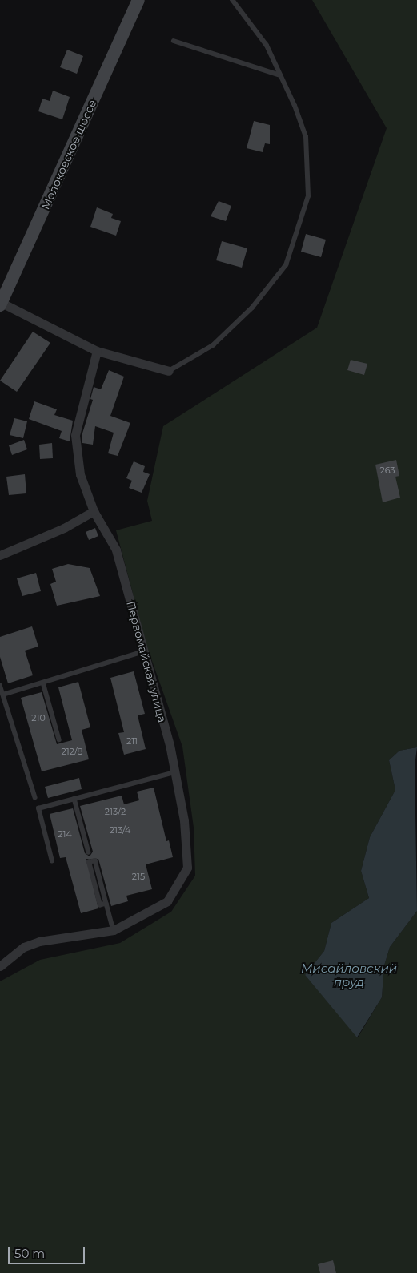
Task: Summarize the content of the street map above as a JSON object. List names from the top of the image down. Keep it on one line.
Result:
{"streets":{"main road":["Молоковское шоссе"],"street":["Первомайская улица"]},"water":["Мисайловский пруд"],"house_numbers":["263","210","211","212/8","213/2","213/4","214","215"],"scale_bar":"50 m"}
